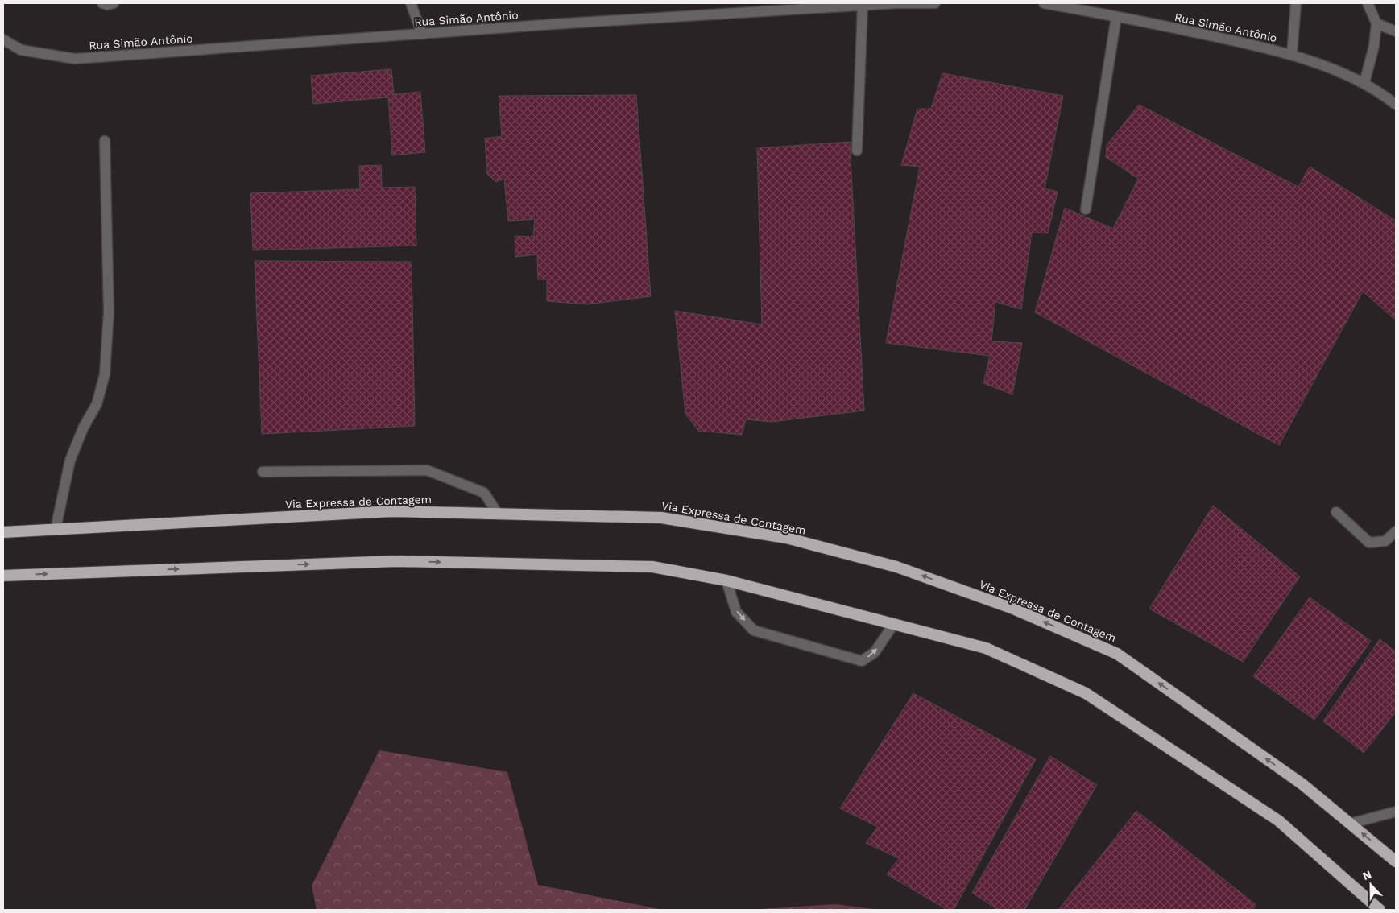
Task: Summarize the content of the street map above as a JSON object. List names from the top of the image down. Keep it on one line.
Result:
{"streets":{"highway":["Via Expressa de Contagem"],"street":["Rua Simão Antônio"]},"north":"top"}
